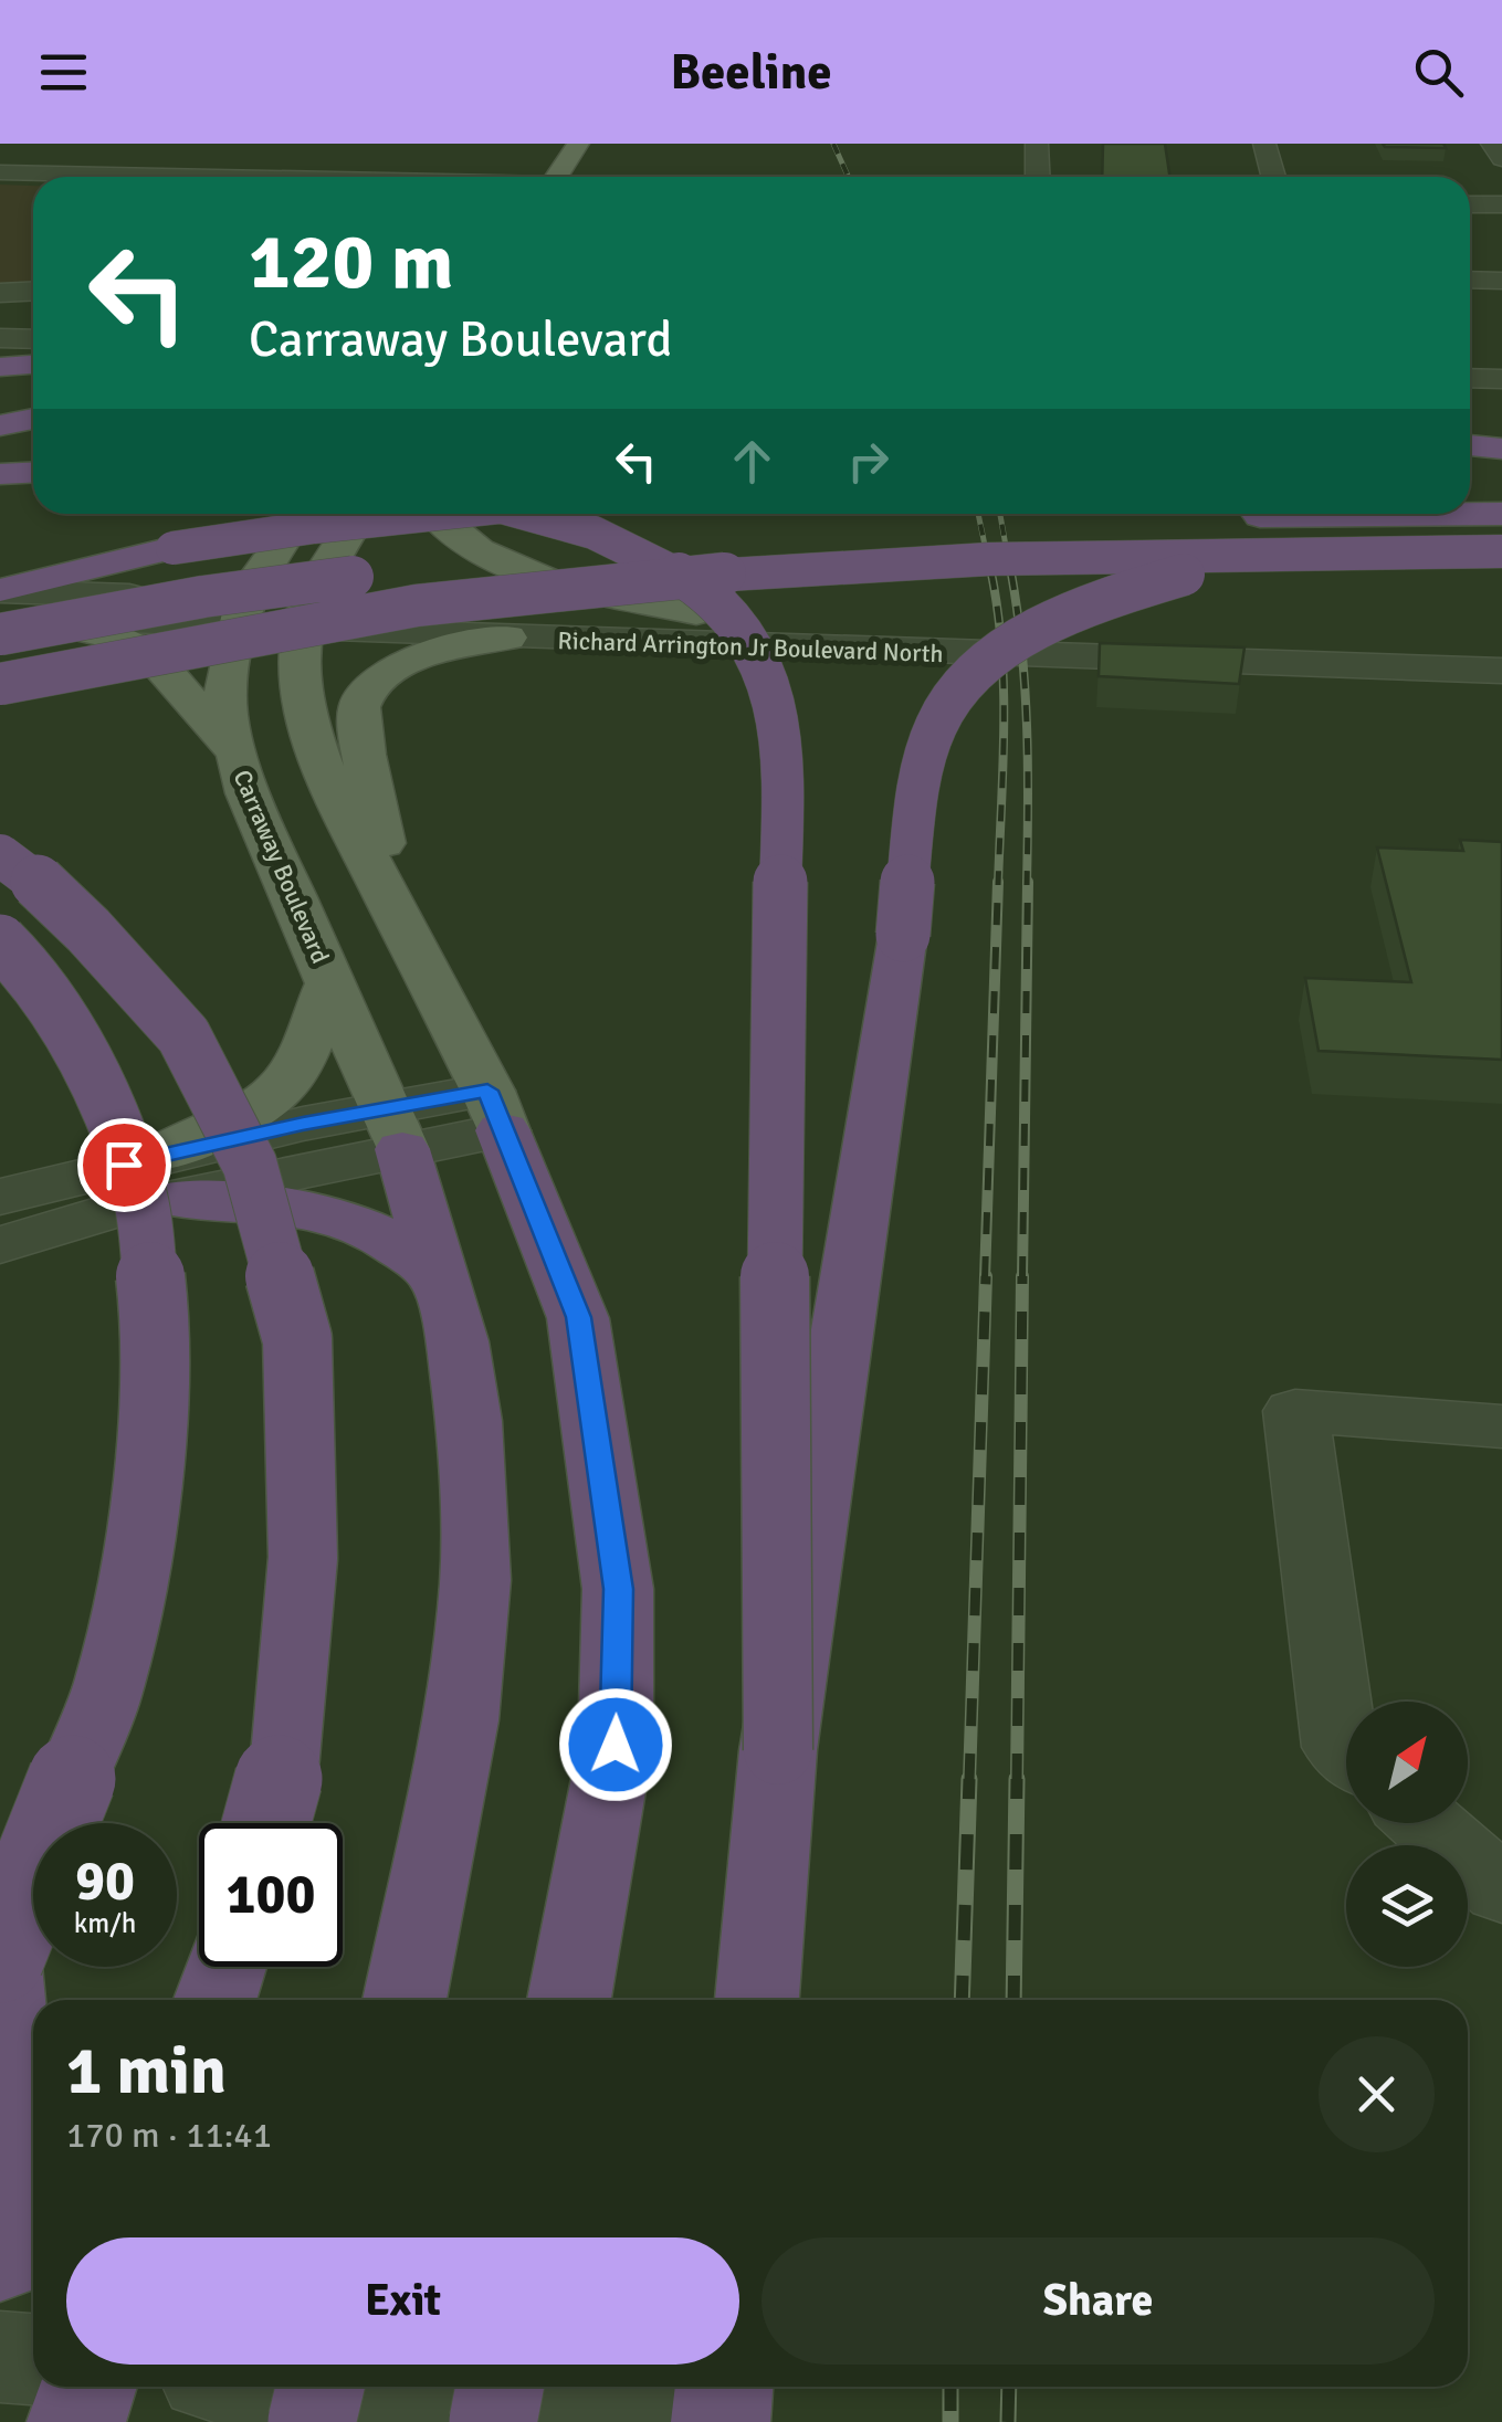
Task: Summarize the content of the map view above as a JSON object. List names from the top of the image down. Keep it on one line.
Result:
{"streets":{"main road":["Carraway Boulevard"],"street":["Richard Arrington Jr Boulevard North"]},"crossings":[["Richard Arrington Jr Boulevard North","Carraway Boulevard"]],"north":"top right","page":{"header":"Beeline","turn":["120 m","Carraway Boulevard"],"speed":"90 km/h","limit":"100","heading":["1 min","170 m · 11:41"],"buttons":["Exit","Share"]}}
